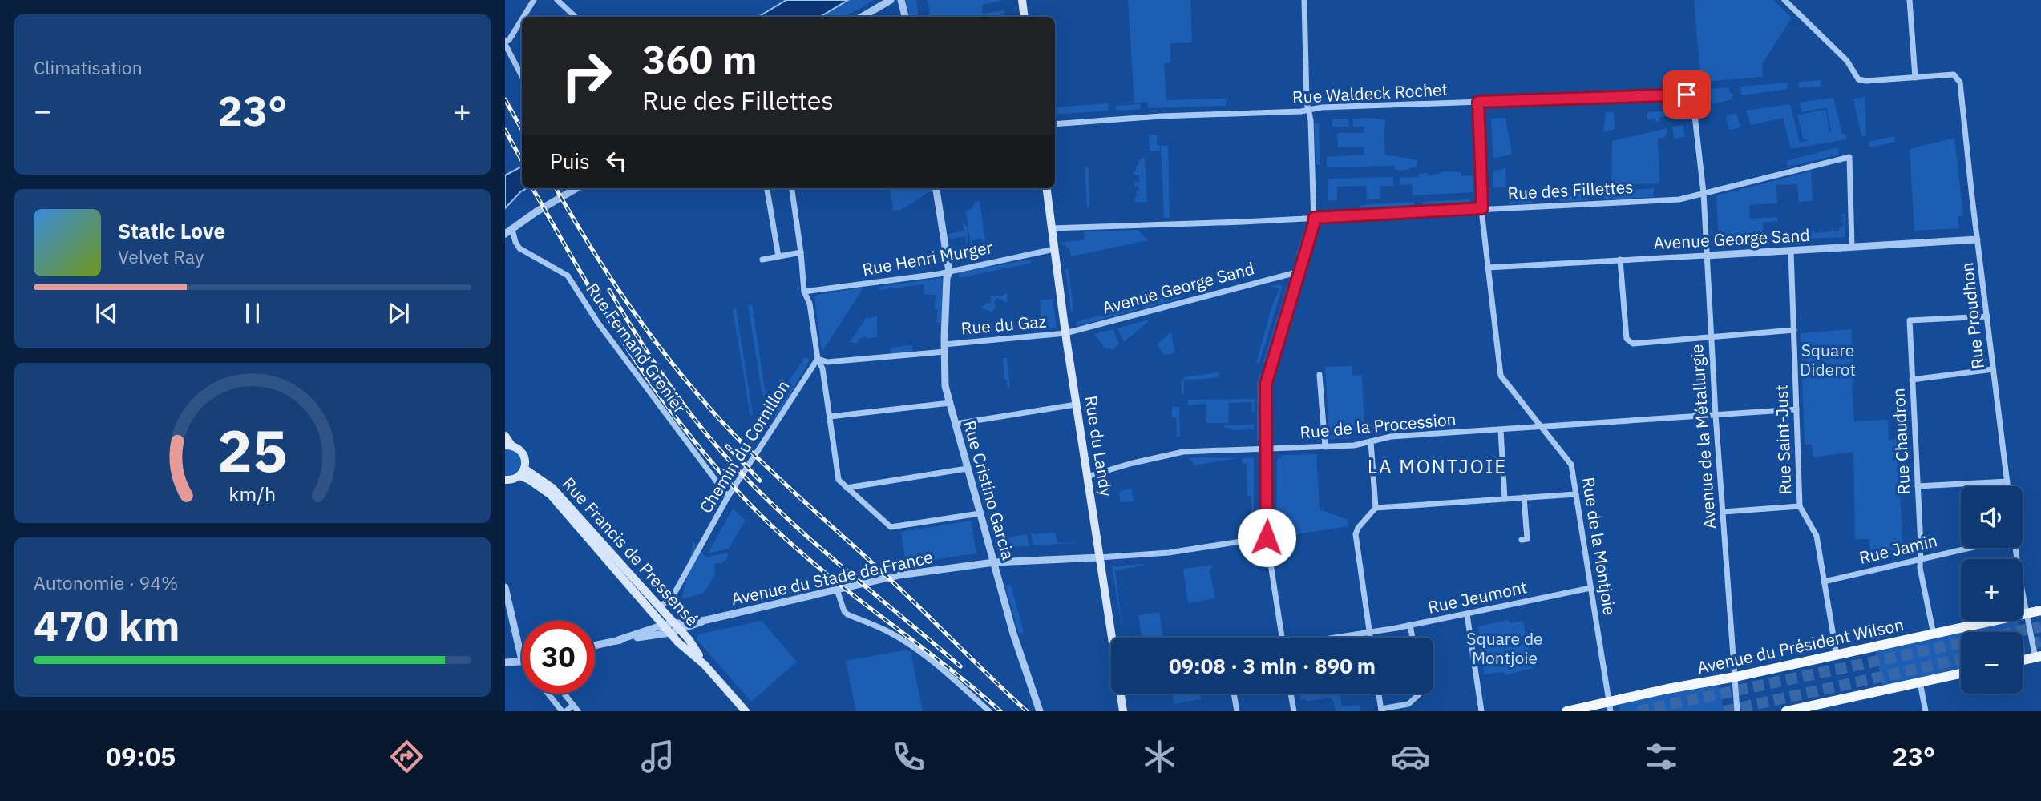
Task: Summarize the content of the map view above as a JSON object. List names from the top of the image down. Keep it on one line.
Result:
{"streets":{"main road":["Rue du Landy","Rue Francis de Pressensé","Avenue du Président Wilson"],"street":["Rue Waldeck Rochet","Rue des Fillettes","Avenue George Sand","Rue Henri Murger","Rue Proudhon","Rue du Gaz","Rue Fernand Grenier","Rue de la Procession","Avenue de la Métallurgie","Rue Saint-Just","Rue Chaudron","Chemin du Cornillon","Rue Cristino Garcia","Rue de la Montjoie","Rue Jamin","Avenue du Stade de France","Rue Jeumont"]},"crossings":[["Rue Waldeck Rochet","Avenue de la Métallurgie"],["Rue Waldeck Rochet","Rue de la Montjoie"],["Rue des Fillettes","Avenue George Sand"],["Rue des Fillettes","Avenue de la Métallurgie"],["Rue des Fillettes","Rue du Landy"],["Rue des Fillettes","Rue de la Montjoie"],["Avenue George Sand","Rue Proudhon"],["Avenue George Sand","Rue du Gaz"],["Avenue George Sand","Avenue de la Métallurgie"],["Avenue George Sand","Rue Saint-Just"],["Avenue George Sand","Rue du Landy"],["Avenue George Sand","Rue de la Montjoie"],["Rue Henri Murger","Rue du Landy"],["Rue Henri Murger","Rue Cristino Garcia"],["Rue Proudhon","Rue Chaudron"],["Rue du Gaz","Rue du Landy"],["Rue du Gaz","Chemin du Cornillon"],["Rue du Gaz","Rue Cristino Garcia"],["Rue Fernand Grenier","Chemin du Cornillon"],["Rue de la Procession","Avenue de la Métallurgie"],["Rue de la Procession","Rue Saint-Just"],["Rue de la Procession","Rue du Landy"],["Rue de la Procession","Rue de la Montjoie"],["Avenue de la Métallurgie","Avenue du Président Wilson"],["Rue Saint-Just","Rue Jamin"],["Rue Saint-Just","Avenue du Président Wilson"],["Rue Chaudron","Rue Jamin"],["Rue Chaudron","Avenue du Président Wilson"],["Rue du Landy","Avenue du Stade de France"],["Chemin du Cornillon","Rue Francis de Pressensé"],["Rue Cristino Garcia","Avenue du Stade de France"],["Rue de la Montjoie","Rue Jeumont"],["Rue de la Montjoie","Avenue du Président Wilson"],["Rue Francis de Pressensé","Avenue du Stade de France"]],"districts":["LA MONTJOIE"],"parks":["Square Diderot","Square de Montjoie"],"page":{"tile":["Climatisation",["Autonomie · 94%","470 km"]],"turn":["360 m","Rue des Fillettes"],"heat":["−","23°","+"],"then":"Puis","song":["Static Love","Velvet Ray"],"map_buttons":["+","−"],"limit":"30","trip":"09:08 · 3 min · 890 m","tabs":["09:05","23°"],"gauge":["25","km/h"]}}
